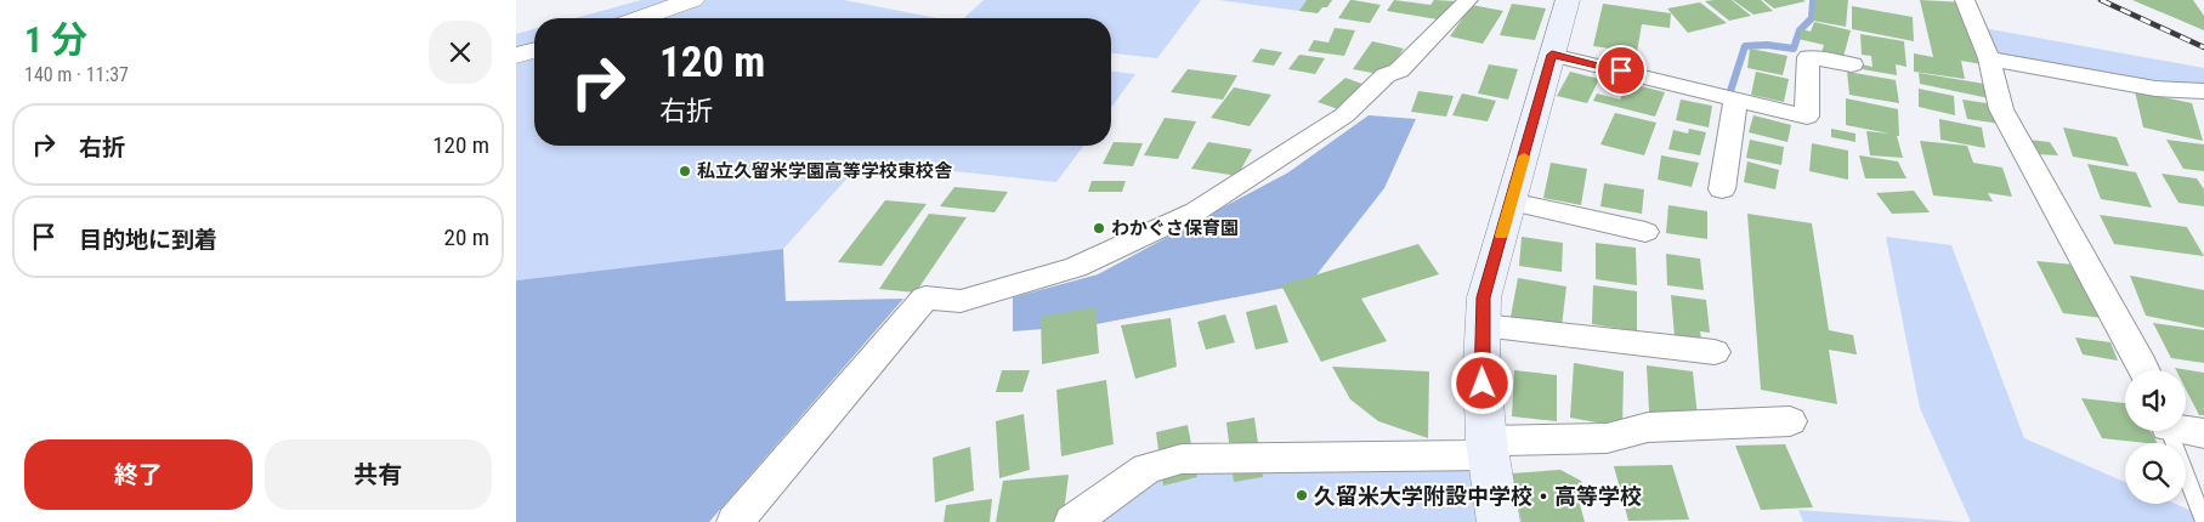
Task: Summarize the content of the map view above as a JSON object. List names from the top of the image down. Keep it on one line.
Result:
{"places":["私立久留米学園高等学校東校舎","わかぐさ保育園","久留米大学附設中学校・高等学校"],"page":{"heading":["1 分","140 m · 11:37"],"turn":["120 m","右折"],"list":[{"name":"右折","value":"120 m"},{"name":"目的地に到着","value":"20 m"}],"buttons":["終了","共有"]}}
